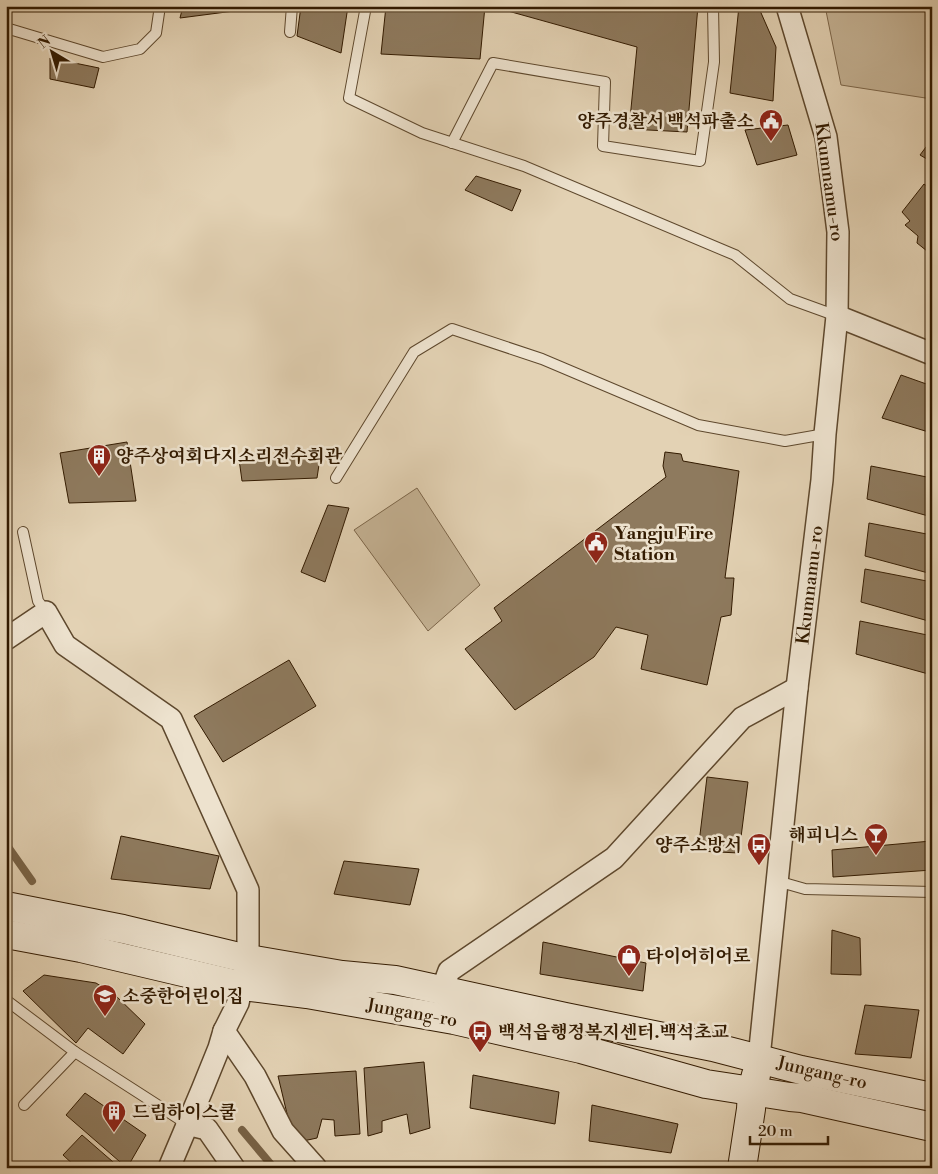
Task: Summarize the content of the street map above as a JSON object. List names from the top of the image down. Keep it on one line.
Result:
{"streets":{"main road":["Kkumnamu-ro","Jungang-ro"]},"crossings":[["Kkumnamu-ro","Jungang-ro"]],"places":{"public building":["양주경찰서 백석파출소","Yangju Fire Station"],"building":["양주상여회다지소리전수회관","드림하이스쿨"],"bar":["해피니스"],"bus stop":["양주소방서","백석읍행정복지센터.백석초교"],"shop":["타이어히어로"],"school or university":["소중한어린이집"]},"scale_bar":"20 m","north":"top left"}
